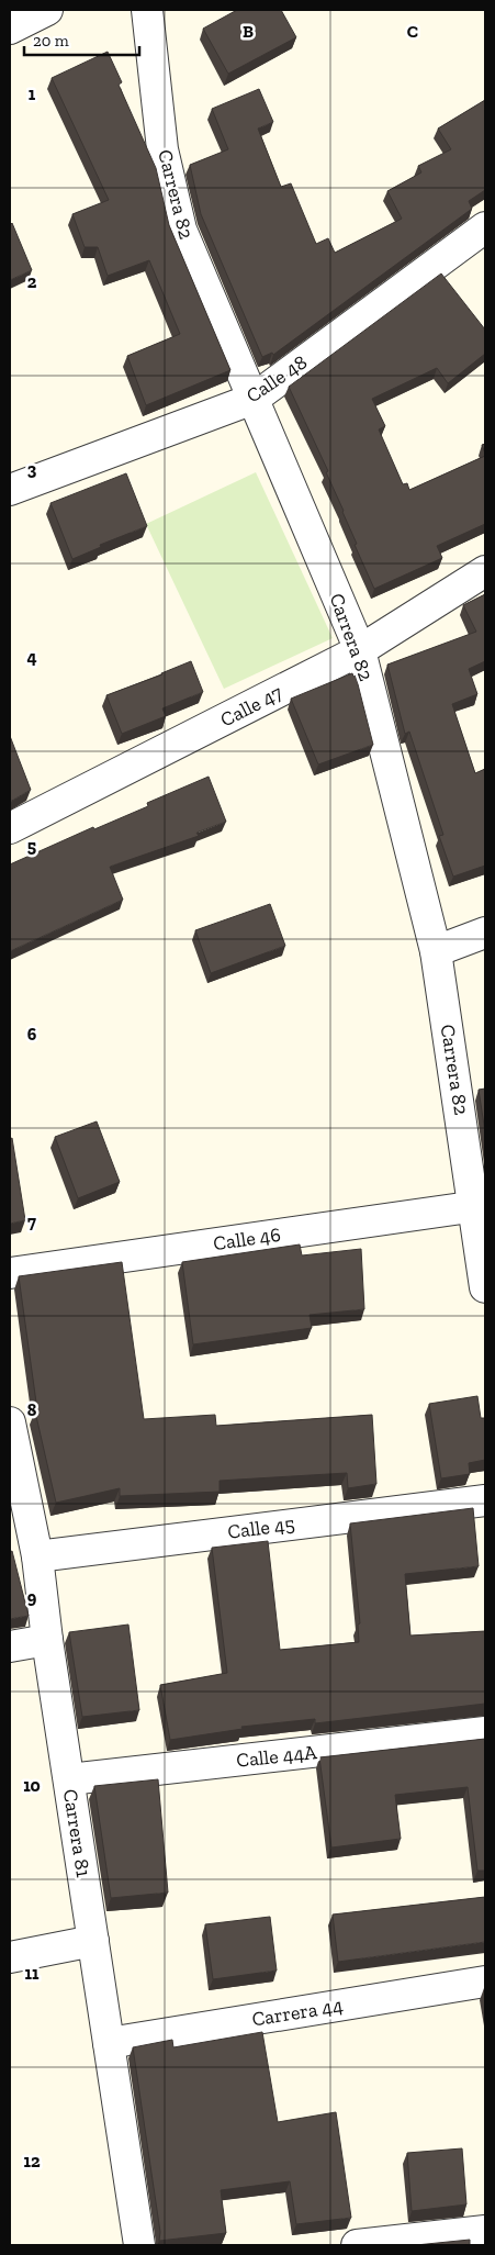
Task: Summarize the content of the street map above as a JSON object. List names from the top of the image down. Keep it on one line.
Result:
{"streets":{"street":["Carrera 82","Calle 48","Calle 47","Calle 46","Calle 45","Calle 44A","Carrera 81","Carrera 44"]},"crossings":[["Carrera 82","Calle 48"],["Carrera 82","Calle 47"],["Carrera 82","Calle 46"],["Calle 45","Carrera 81"],["Calle 44A","Carrera 81"],["Carrera 81","Carrera 44"]],"scale_bar":"20 m","grid":{"columns":["B","C"],"rows":["1","2","3","4","5","6","7","8","9","10","11","12"]}}
